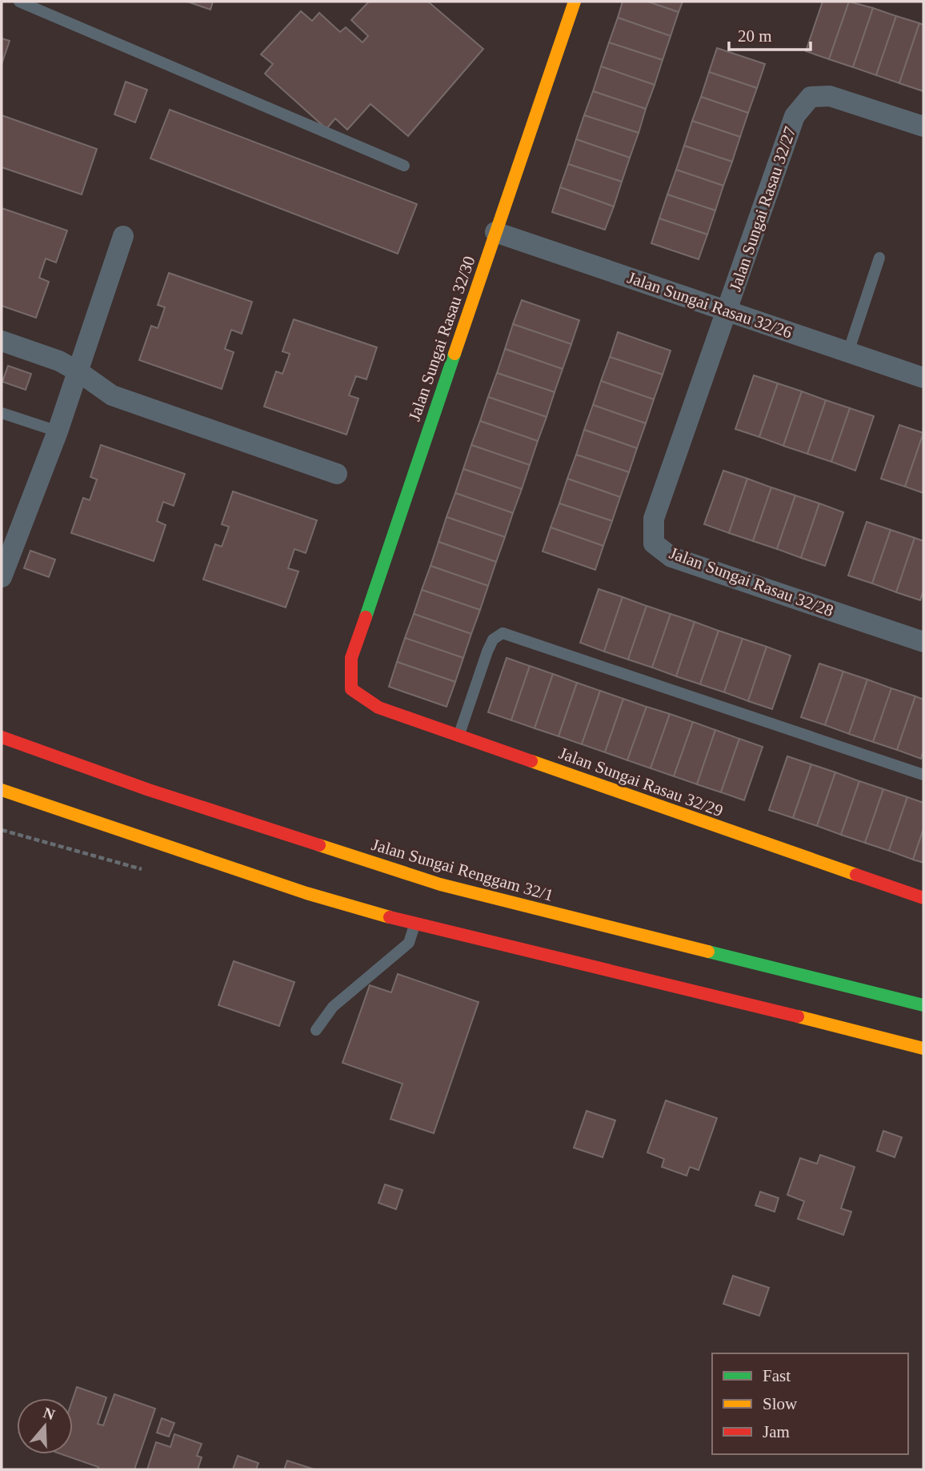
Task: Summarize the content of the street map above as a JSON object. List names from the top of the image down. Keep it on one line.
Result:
{"streets":{"main road":["Jalan Sungai Rasau 32/30","Jalan Sungai Rasau 32/29","Jalan Sungai Renggam 32/1"],"street":["Jalan Sungai Rasau 32/27","Jalan Sungai Rasau 32/26","Jalan Sungai Rasau 32/28"]},"crossings":[["Jalan Sungai Rasau 32/27","Jalan Sungai Rasau 32/26"],["Jalan Sungai Rasau 32/27","Jalan Sungai Rasau 32/28"],["Jalan Sungai Rasau 32/26","Jalan Sungai Rasau 32/30"],["Jalan Sungai Rasau 32/26","Jalan Sungai Rasau 32/28"],["Jalan Sungai Rasau 32/30","Jalan Sungai Rasau 32/29"]],"legend":["Fast","Slow","Jam"],"scale_bar":"20 m","north":"top"}
